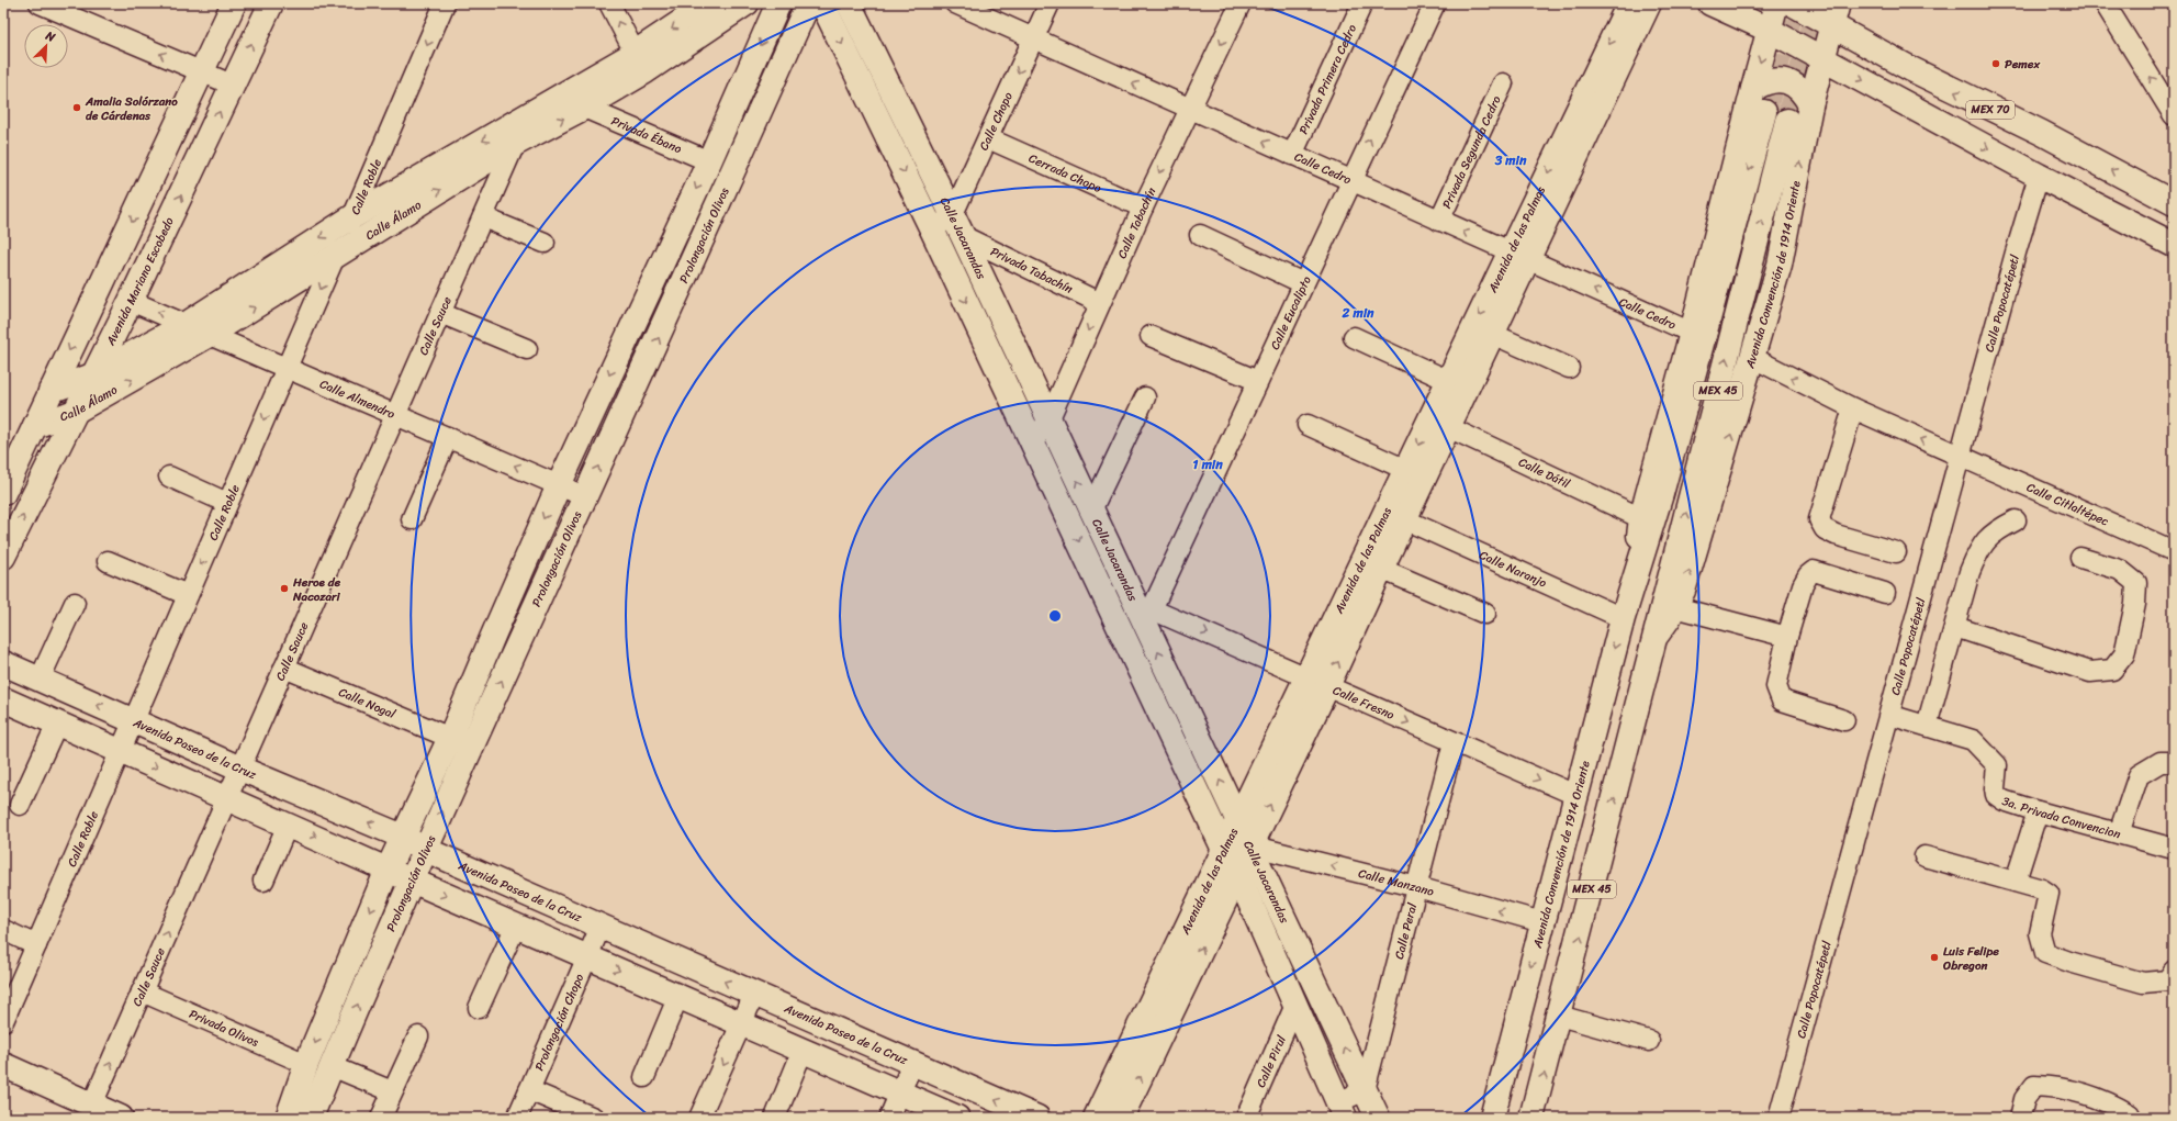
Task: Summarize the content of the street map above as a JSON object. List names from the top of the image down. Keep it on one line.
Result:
{"streets":{"street":["Privada Primera Cedro","MEX 70","Calle Chopo","Privada Ébano","Privada Segunda Cedro","Calle Cedro","Cerrada Chopo","Calle Roble","Calle Álamo","Calle Tabachín","Prolongación Olivos","Calle Jacarandas","Avenida de las Palmas","Privada Tabachín","Avenida Convención de 1914 Oriente","Avenida Mariano Escobedo","Calle Popocatépetl","Calle Eucalipto","Calle Sauce","MEX 45","Calle Almendro","Calle Dátil","Calle Citlaltépec","Calle Naranjo","Calle Nogal","Calle Fresno","Avenida Paseo de la Cruz","3a. Privada Convencion","Calle Manzano","Calle Peral","Prolongación Chopo","Privada Olivos","Calle Pirul"]},"crossings":[["Privada Primera Cedro","Calle Cedro"],["MEX 70","Avenida Convención de 1914 Oriente"],["MEX 70","Calle Popocatépetl"],["Calle Chopo","Calle Cedro"],["Calle Chopo","Cerrada Chopo"],["Calle Chopo","Calle Jacarandas"],["Calle Chopo","Privada Tabachín"],["Privada Ébano","Calle Álamo"],["Privada Segunda Cedro","Calle Cedro"],["Calle Cedro","Calle Tabachín"],["Calle Cedro","Avenida de las Palmas"],["Calle Cedro","Avenida Convención de 1914 Oriente"],["Calle Cedro","Calle Eucalipto"],["Cerrada Chopo","Calle Tabachín"],["Calle Roble","Calle Álamo"],["Calle Roble","Calle Almendro"],["Calle Roble","Avenida Paseo de la Cruz"],["Calle Álamo","Avenida Mariano Escobedo"],["Calle Álamo","Calle Sauce"],["Calle Álamo","Calle Almendro"],["Calle Tabachín","Calle Jacarandas"],["Calle Tabachín","Privada Tabachín"],["Prolongación Olivos","Calle Almendro"],["Prolongación Olivos","Avenida Paseo de la Cruz"],["Calle Jacarandas","Avenida de las Palmas"],["Calle Jacarandas","Privada Tabachín"],["Calle Jacarandas","Calle Eucalipto"],["Calle Jacarandas","Calle Fresno"],["Calle Jacarandas","Calle Manzano"],["Calle Jacarandas","Calle Peral"],["Calle Jacarandas","Calle Pirul"],["Avenida de las Palmas","Calle Dátil"],["Avenida de las Palmas","Calle Naranjo"],["Avenida de las Palmas","Calle Fresno"],["Avenida de las Palmas","Calle Manzano"],["Avenida Convención de 1914 Oriente","Calle Dátil"],["Avenida Convención de 1914 Oriente","Calle Naranjo"],["Avenida Convención de 1914 Oriente","Calle Fresno"],["Avenida Convención de 1914 Oriente","Calle Manzano"],["Avenida Mariano Escobedo","Calle Almendro"],["Calle Popocatépetl","Calle Citlaltépec"],["Calle Popocatépetl","3a. Privada Convencion"],["Calle Eucalipto","Calle Fresno"],["Calle Sauce","Calle Almendro"],["Calle Sauce","Calle Nogal"],["Calle Sauce","Avenida Paseo de la Cruz"],["Calle Sauce","Privada Olivos"],["Calle Fresno","Calle Peral"],["Avenida Paseo de la Cruz","Prolongación Chopo"],["Calle Manzano","Calle Peral"]],"one_way":["Calle Chopo","Calle Roble","Calle Tabachín","Calle Almendro","Calle Fresno","Calle Manzano"],"places":["Pemex","Amalia Solórzano de Cárdenas","Heroe de Nacozari","Luis Felipe Obregon"],"north":"top right","rings":["3 min","2 min","1 min"]}
